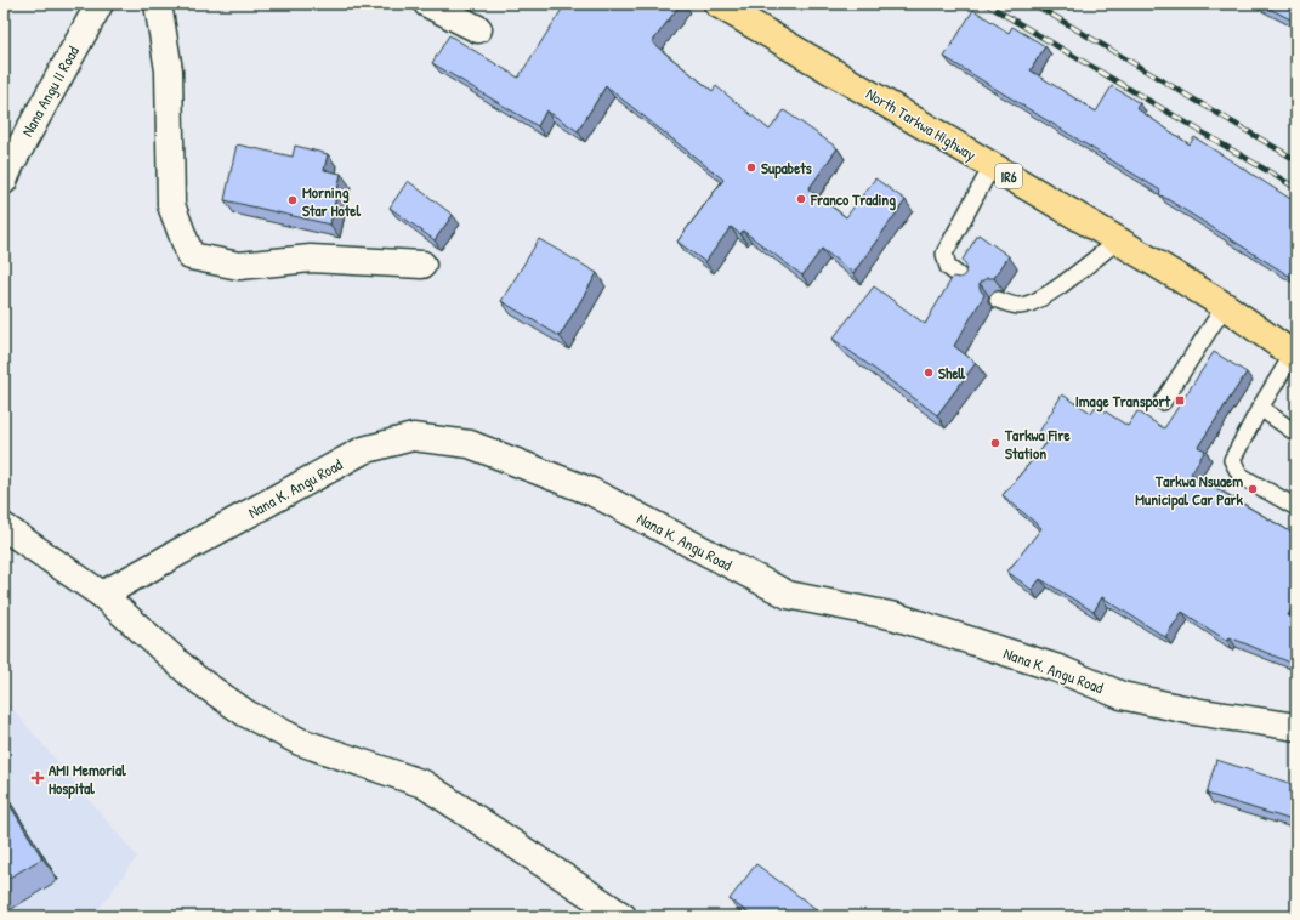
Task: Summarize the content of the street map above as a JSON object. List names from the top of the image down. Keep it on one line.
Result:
{"streets":{"main road":["North Tarkwa Highway","IR6"],"street":["Nana Angu II Road","Nana K. Angu Road"]},"places":{"other":["Supabets","Franco Trading","Morning Star Hotel","Shell","Tarkwa Fire Station","Tarkwa Nsuaem Municipal Car Park"],"transit":["Image Transport"],"health":["AMI Memorial Hospital"]}}
